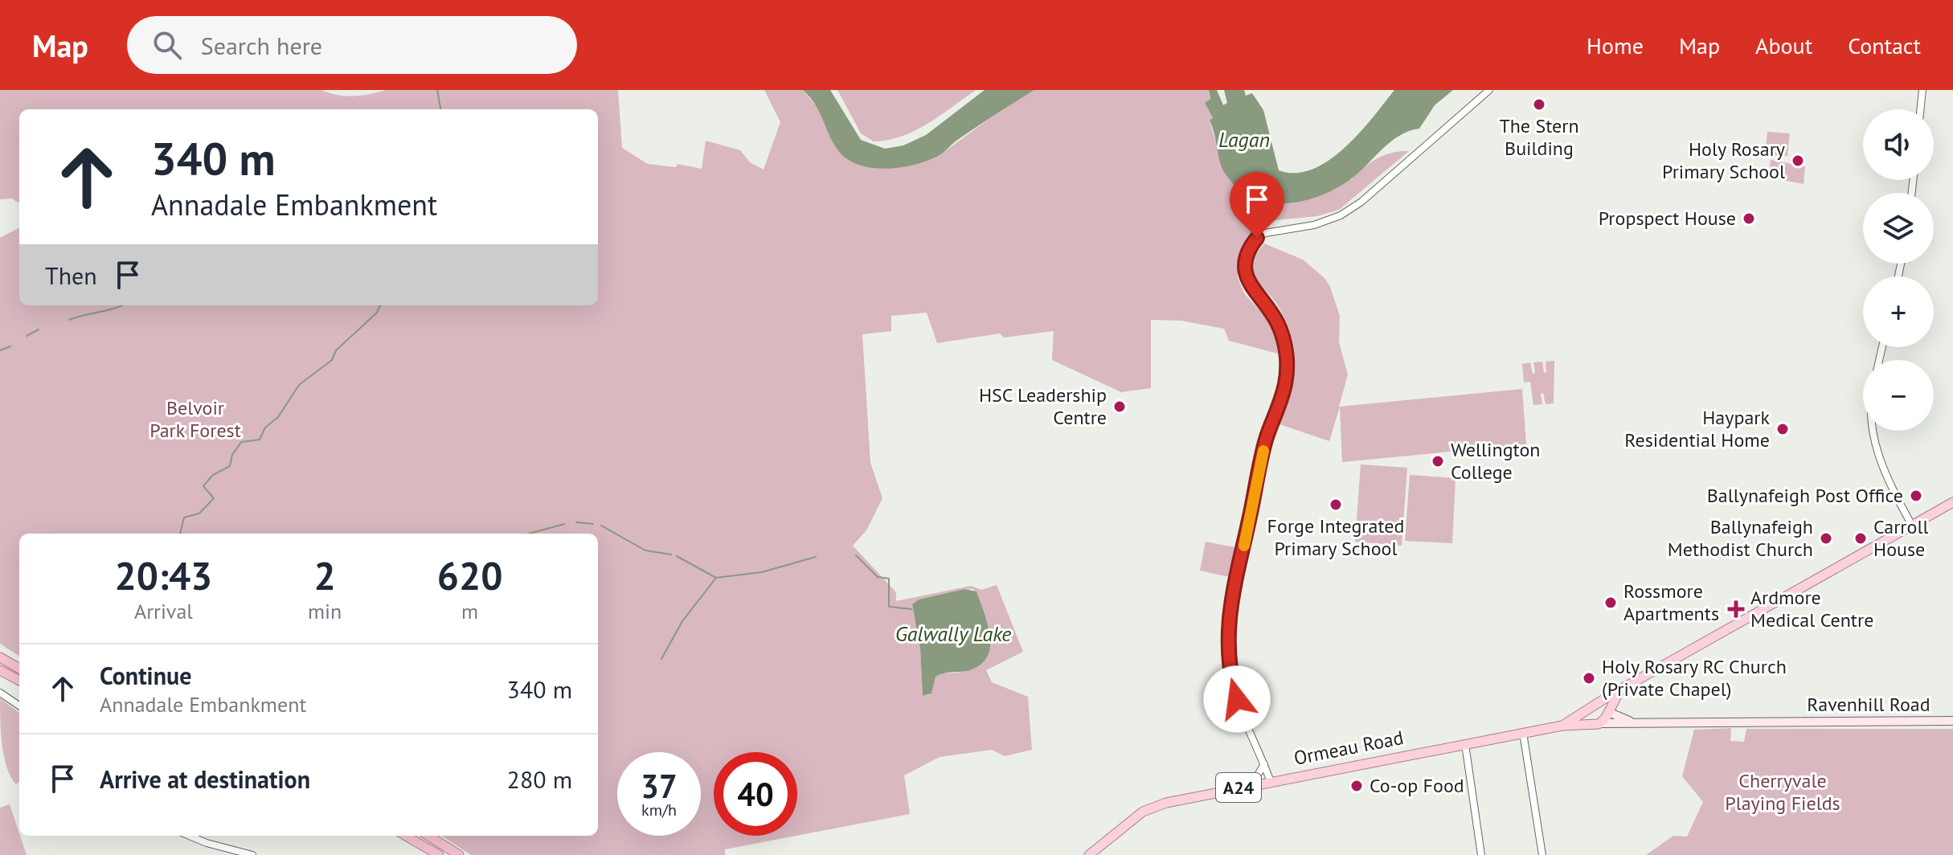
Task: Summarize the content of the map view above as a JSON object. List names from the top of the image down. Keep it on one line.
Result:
{"streets":{"main road":["Ravenhill Road","Ormeau Road","A24"]},"crossings":[["Ravenhill Road","Ormeau Road"]],"water":["Lagan","Galwally Lake"],"parks":["Belvoir Park Forest","Cherryvale Playing Fields"],"places":{"other":["The Stern Building","Holy Rosary Primary School","Propspect House","HSC Leadership Centre","Haypark Residential Home","Wellington College","Ballynafeigh Post Office","Forge Integrated Primary School","Ballynafeigh Methodist Church","Carroll House","Rossmore Apartments","Holy Rosary RC Church (Private Chapel)","Co-op Food"],"health":["Ardmore Medical Centre"]},"page":{"header":"Map","search":"Search here","nav":["Home","Map","About","Contact"],"map_buttons":["+","−"],"turn":["340 m","Annadale Embankment"],"then":"Then","eta":["20:43","Arrival","2","min","620","m"],"list":[{"name":"Continue","note":"Annadale Embankment","value":"340 m"},{"name":"Arrive at destination","value":"280 m"}],"speed":"37 km/h","limit":"40"}}
